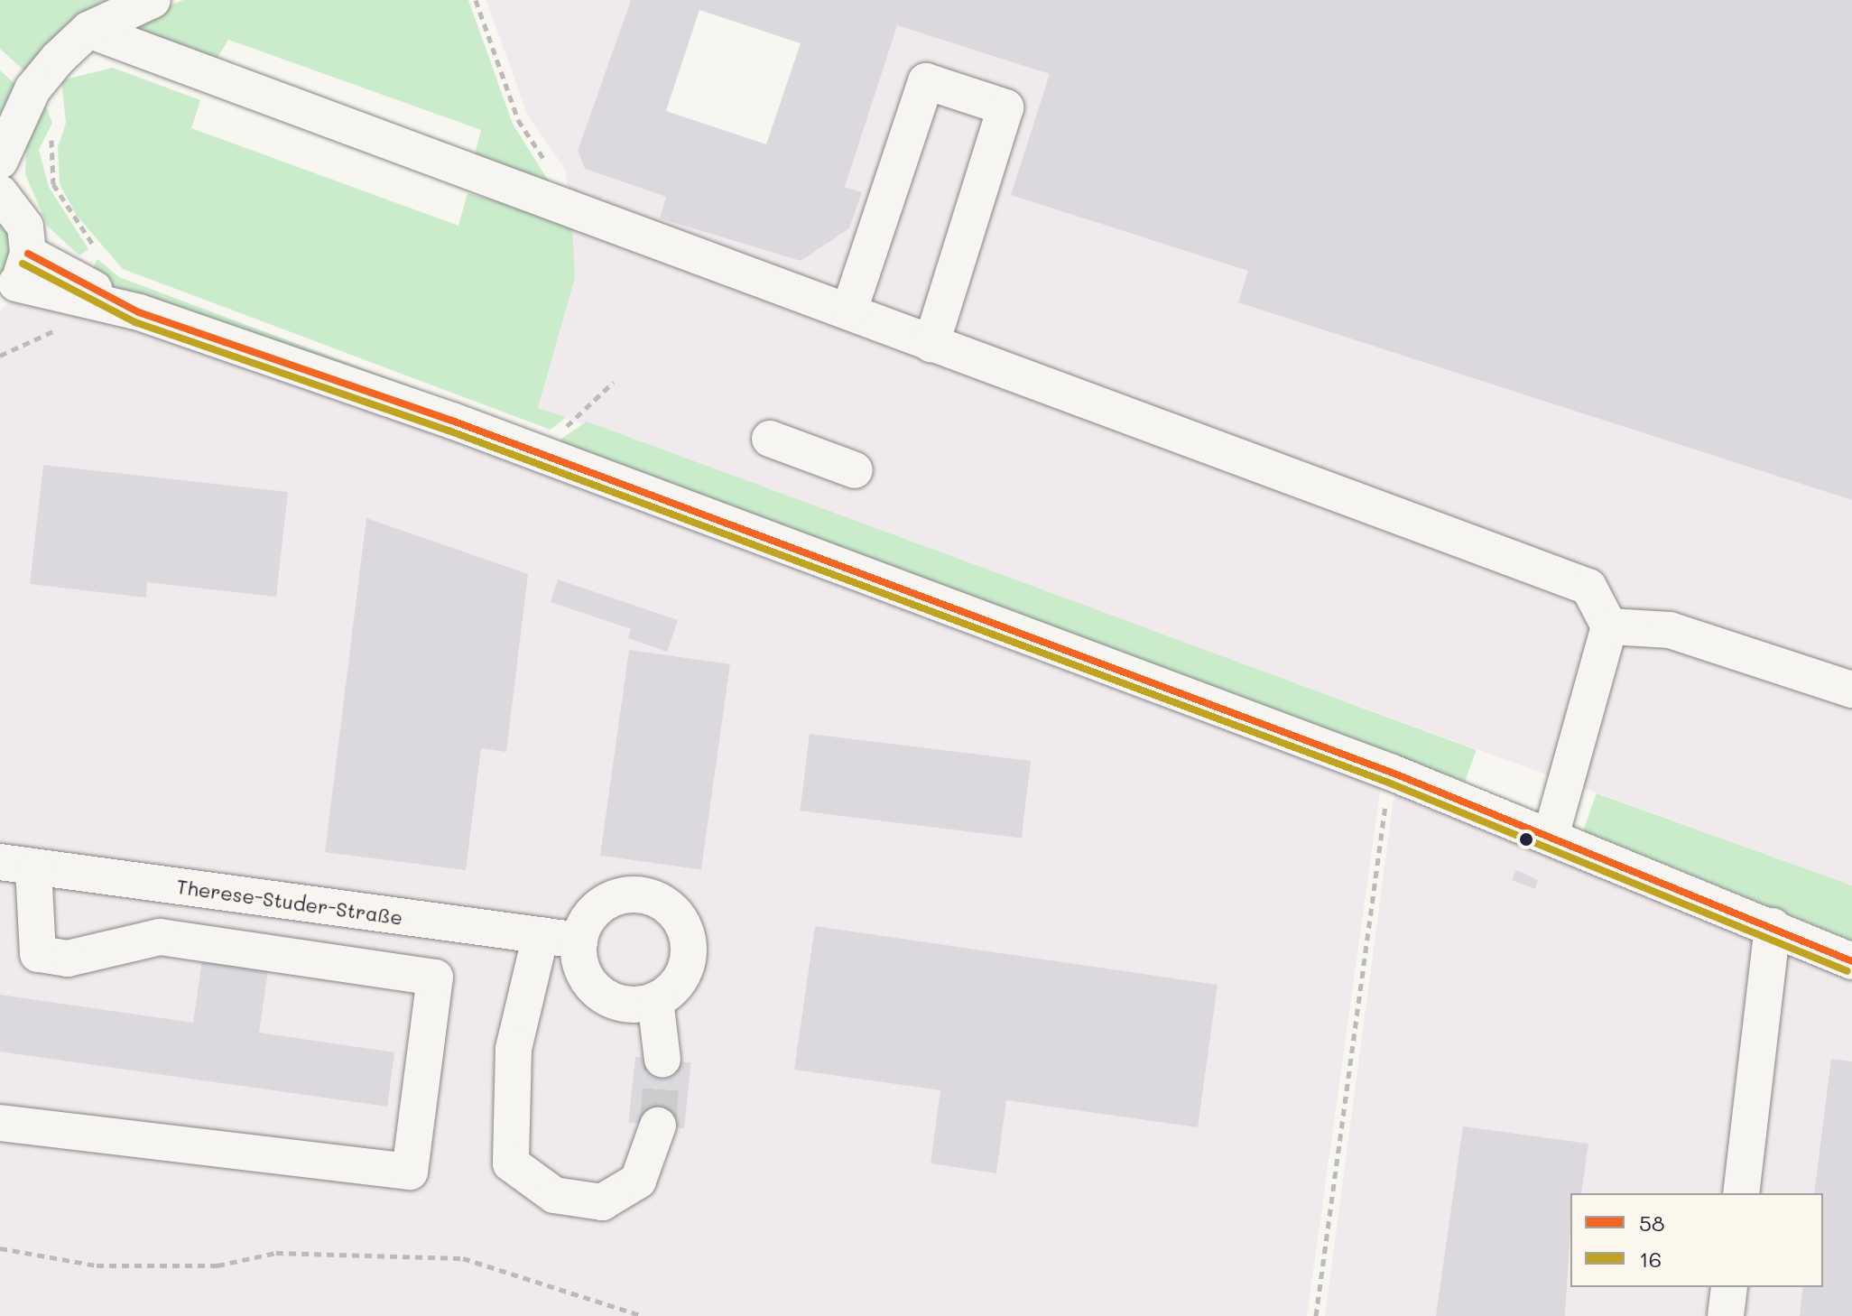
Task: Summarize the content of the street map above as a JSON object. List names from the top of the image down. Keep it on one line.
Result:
{"streets":{"street":["Therese-Studer-Straße"]},"lines":["transit line 58","transit line 16"],"legend":["58","16"]}
